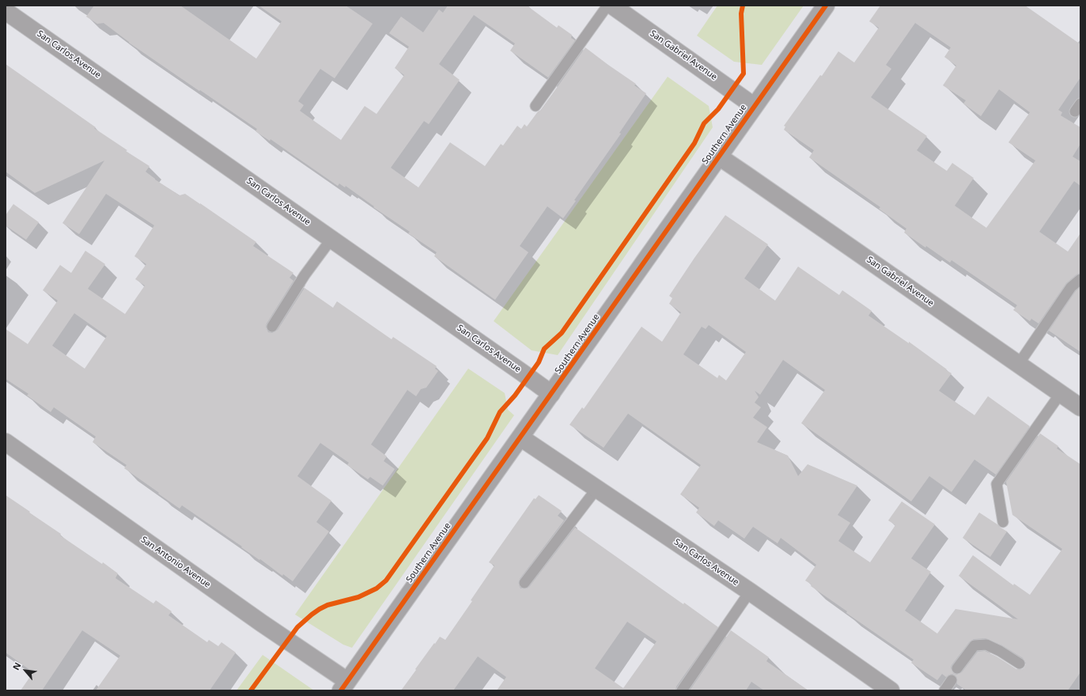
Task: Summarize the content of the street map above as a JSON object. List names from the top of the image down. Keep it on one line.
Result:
{"streets":{"street":["San Carlos Avenue","San Gabriel Avenue","Southern Avenue","San Antonio Avenue"]},"crossings":[["San Carlos Avenue","Southern Avenue"],["San Gabriel Avenue","Southern Avenue"],["Southern Avenue","San Antonio Avenue"]],"north":"top left"}
